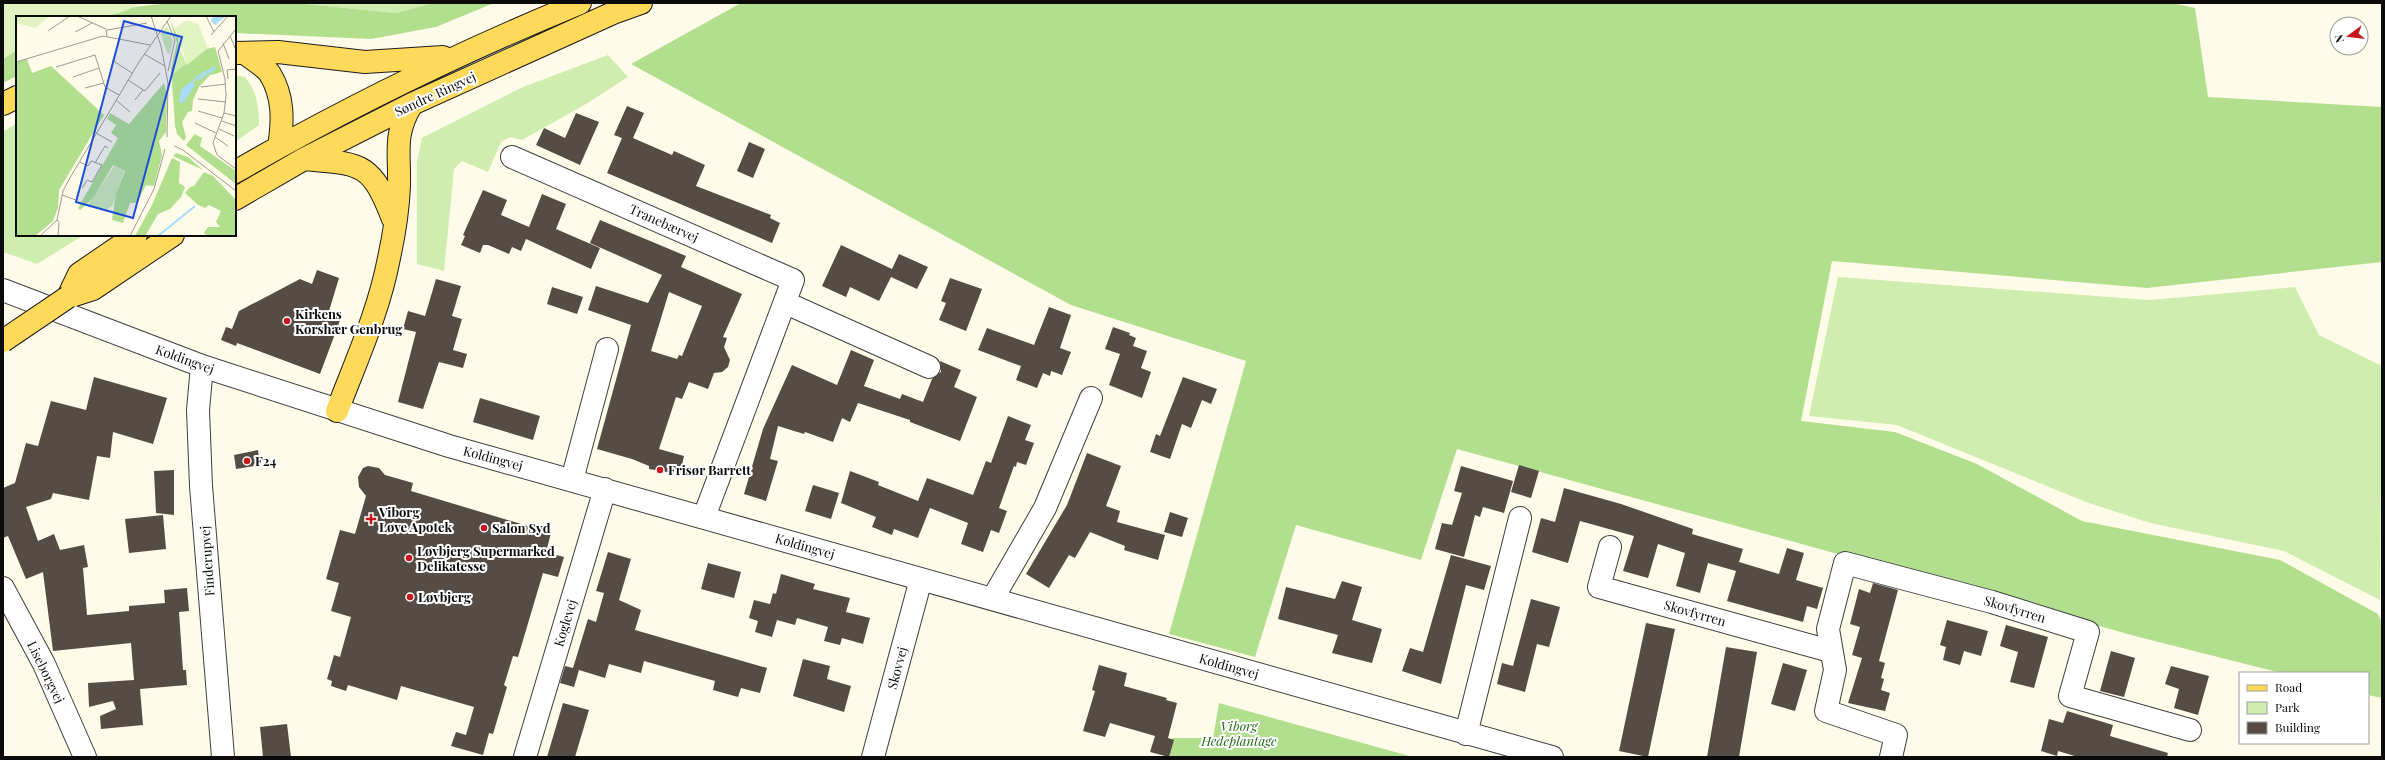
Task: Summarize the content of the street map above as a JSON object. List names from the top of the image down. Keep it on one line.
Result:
{"streets":{"main road":["Søndre Ringvej"],"street":["Tranebærvej","Koldingvej","Finderupvej","Skovfyrren","Koglevej","Skovvej","Liseborgvej"]},"crossings":[["Tranebærvej","Koldingvej"],["Koldingvej","Finderupvej"],["Koldingvej","Koglevej"],["Koldingvej","Skovvej"]],"parks":["Viborg Hedeplantage"],"places":{"other":["Kirkens Korshær Genbrug","F24","Frisør Barrett","Salon Syd","Løvbjerg Supermarked Delikatesse","Løvbjerg"],"health":["Viborg Løve Apotek"]},"legend":["Road","Park","Building"],"north":"left"}
